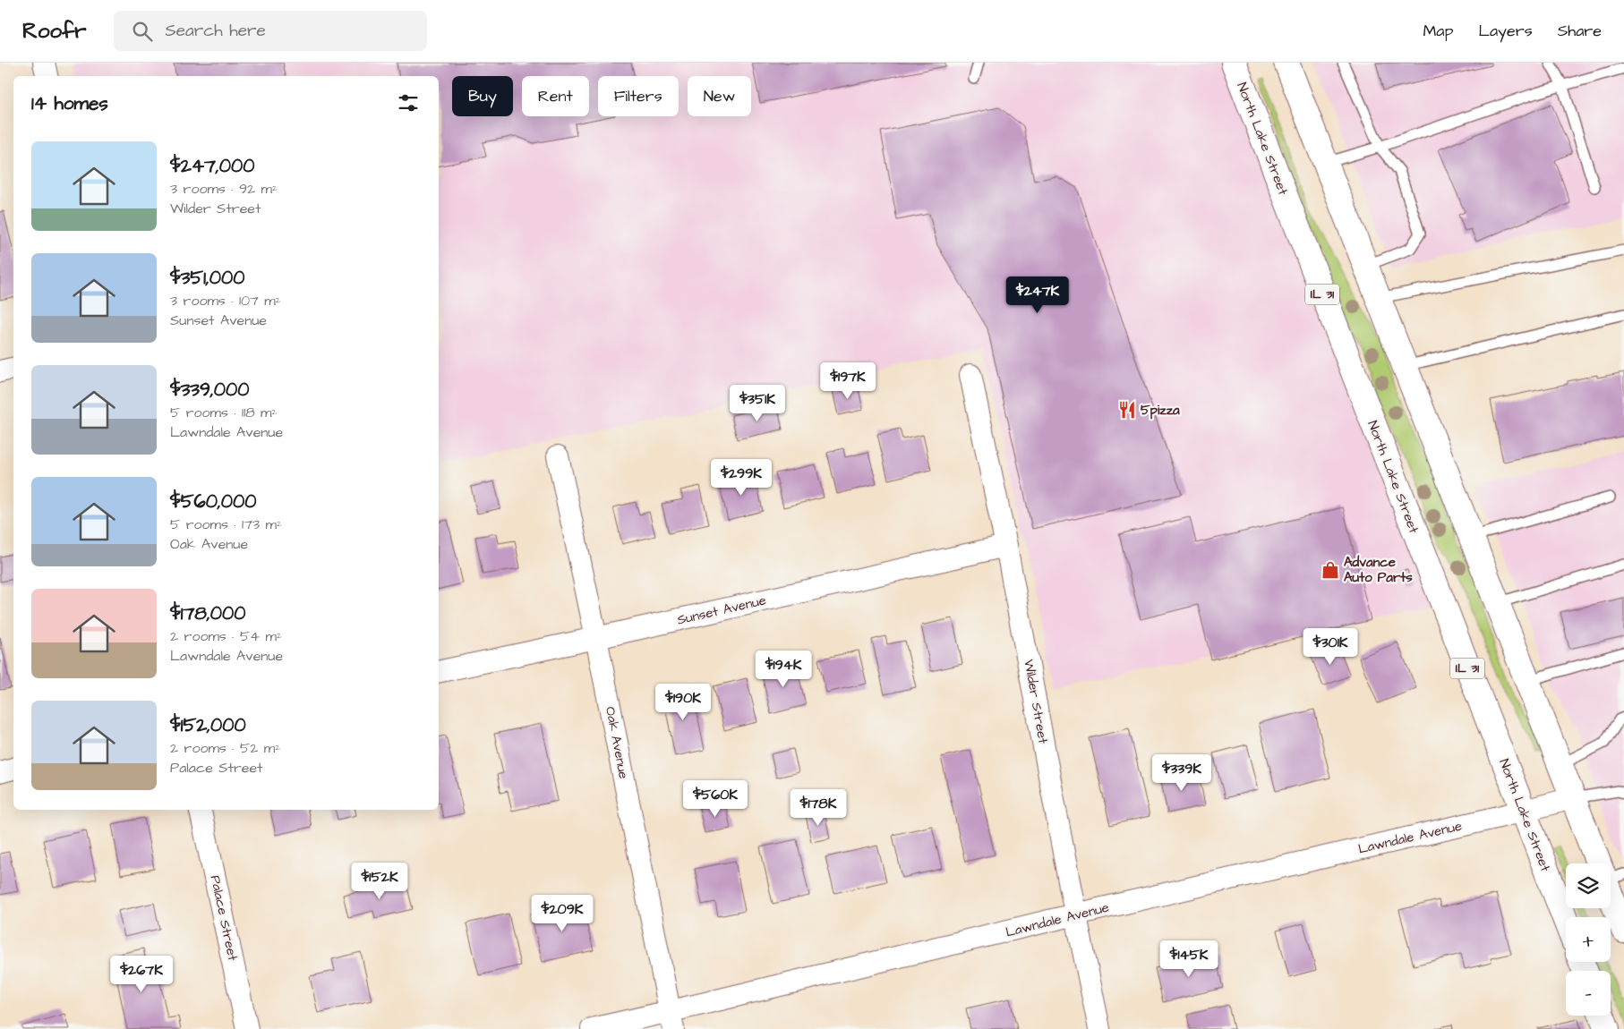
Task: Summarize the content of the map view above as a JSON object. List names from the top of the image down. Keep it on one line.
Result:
{"streets":{"main road":["North Lake Street","IL 31"],"street":["Sunset Avenue","Wilder Street","Oak Avenue","Lawndale Avenue","Palace Street"]},"crossings":[["North Lake Street","Lawndale Avenue"],["Sunset Avenue","Wilder Street"],["Sunset Avenue","Oak Avenue"],["Wilder Street","Lawndale Avenue"],["Oak Avenue","Lawndale Avenue"]],"places":{"restaurant":["5pizza"],"shop":["Advance Auto Parts"]},"page":{"header":"Roofr","search":"Search here","nav":["Map","Layers","Share"],"chip":["Buy","Rent","Filters","New"],"heading":"14 homes","list":[{"name":"$247,000","note":"3 rooms · 92 m² · Wilder Street"},{"name":"$351,000","note":"3 rooms · 107 m² · Sunset Avenue"},{"name":"$339,000","note":"5 rooms · 118 m² · Lawndale Avenue"},{"name":"$560,000","note":"5 rooms · 173 m² · Oak Avenue"},{"name":"$178,000","note":"2 rooms · 54 m² · Lawndale Avenue"},{"name":"$152,000","note":"2 rooms · 52 m² · Palace Street"}],"price":["$247K","$197K","$351K","$299K","$301K","$194K","$190K","$339K","$560K","$178K","$152K","$209K","$145K","$267K"],"map_buttons":["+","−"]}}
